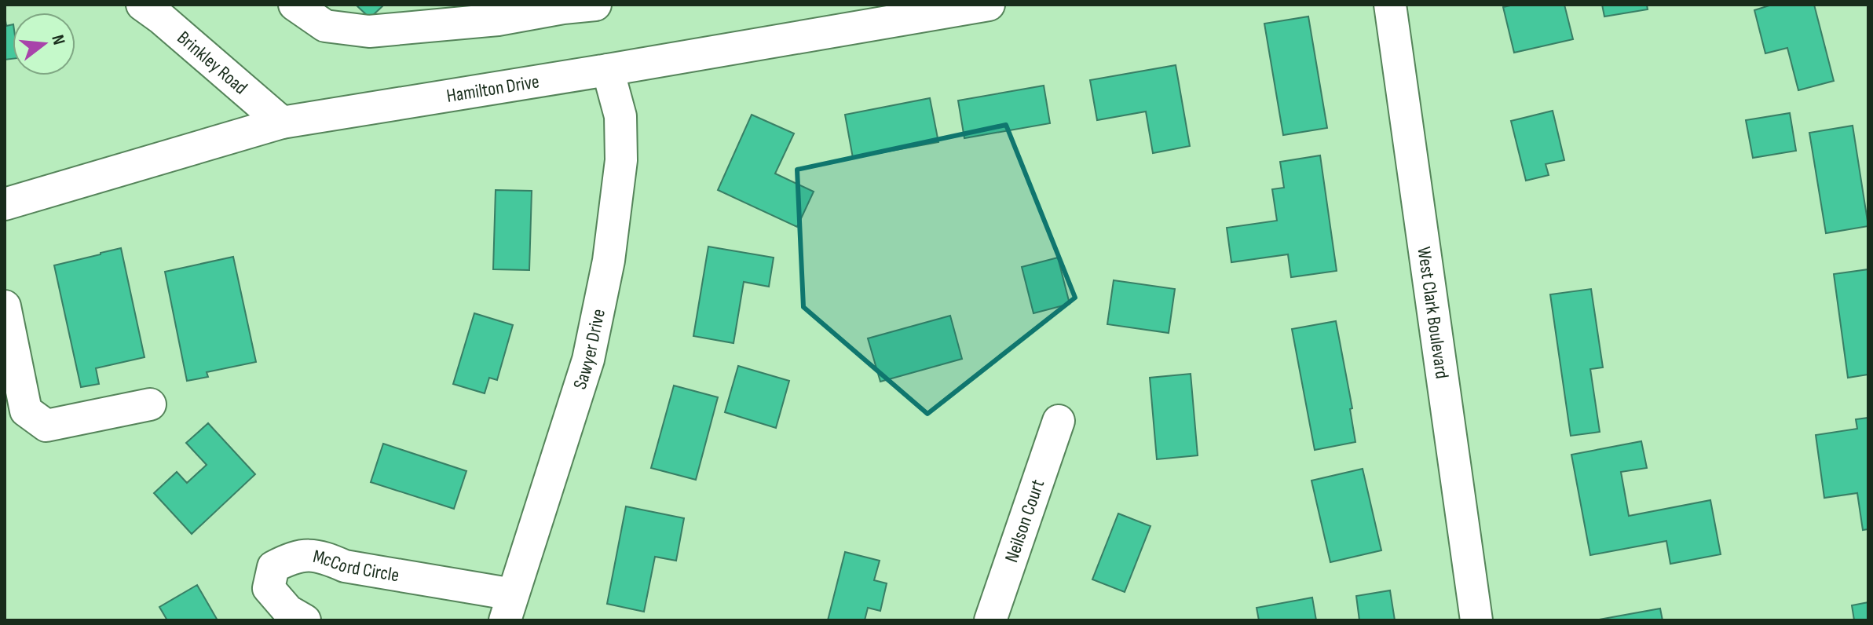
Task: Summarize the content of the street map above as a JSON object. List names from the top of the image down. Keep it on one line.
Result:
{"streets":{"street":["Brinkley Road","Hamilton Drive","West Clark Boulevard","Sawyer Drive","Neilson Court","McCord Circle"]},"crossings":[["Brinkley Road","Hamilton Drive"],["Hamilton Drive","Sawyer Drive"],["Sawyer Drive","McCord Circle"]],"north":"right"}
